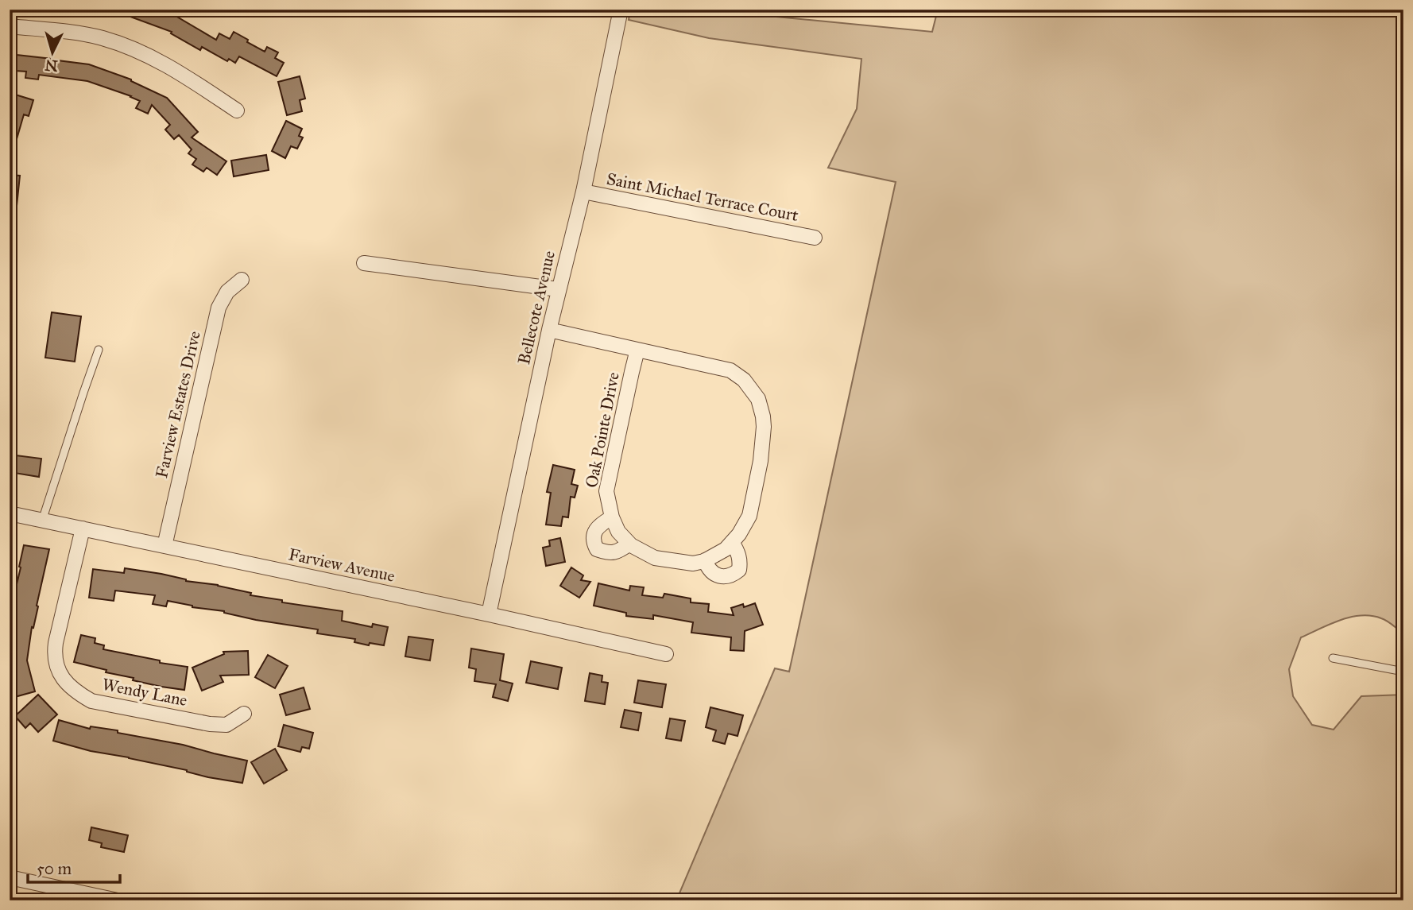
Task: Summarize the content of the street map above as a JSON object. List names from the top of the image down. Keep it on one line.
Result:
{"streets":{"street":["Saint Michael Terrace Court","Bellecote Avenue","Farview Estates Drive","Oak Pointe Drive","Farview Avenue","Wendy Lane"]},"crossings":[["Saint Michael Terrace Court","Bellecote Avenue"],["Bellecote Avenue","Oak Pointe Drive"],["Bellecote Avenue","Farview Avenue"],["Farview Estates Drive","Farview Avenue"],["Farview Avenue","Wendy Lane"]],"scale_bar":"50 m","north":"bottom"}
